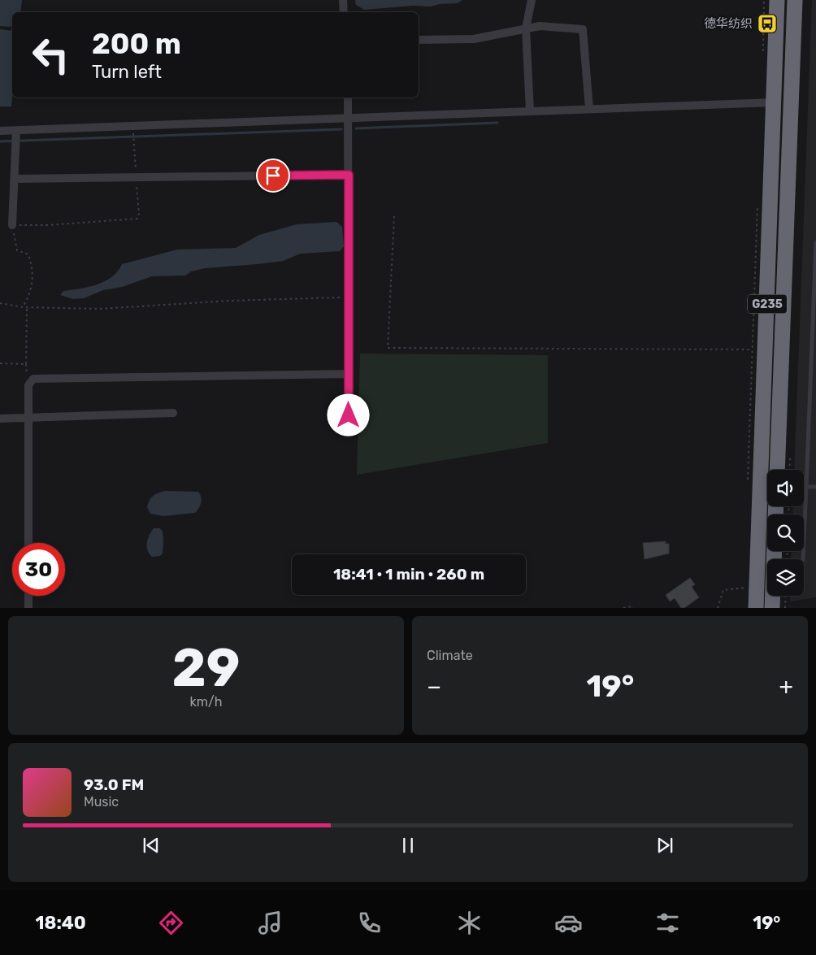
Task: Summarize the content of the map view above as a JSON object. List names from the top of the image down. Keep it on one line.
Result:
{"streets":{"highway":["G235"]},"places":{"bus stop":["德华纺织"]},"page":{"turn":["200 m","Turn left"],"limit":"30","trip":"18:41 · 1 min · 260 m","tile":[["29","km/h"],"Climate"],"heat":["−","19°","+"],"song":["93.0 FM","Music"],"tabs":["18:40","19°"]}}
